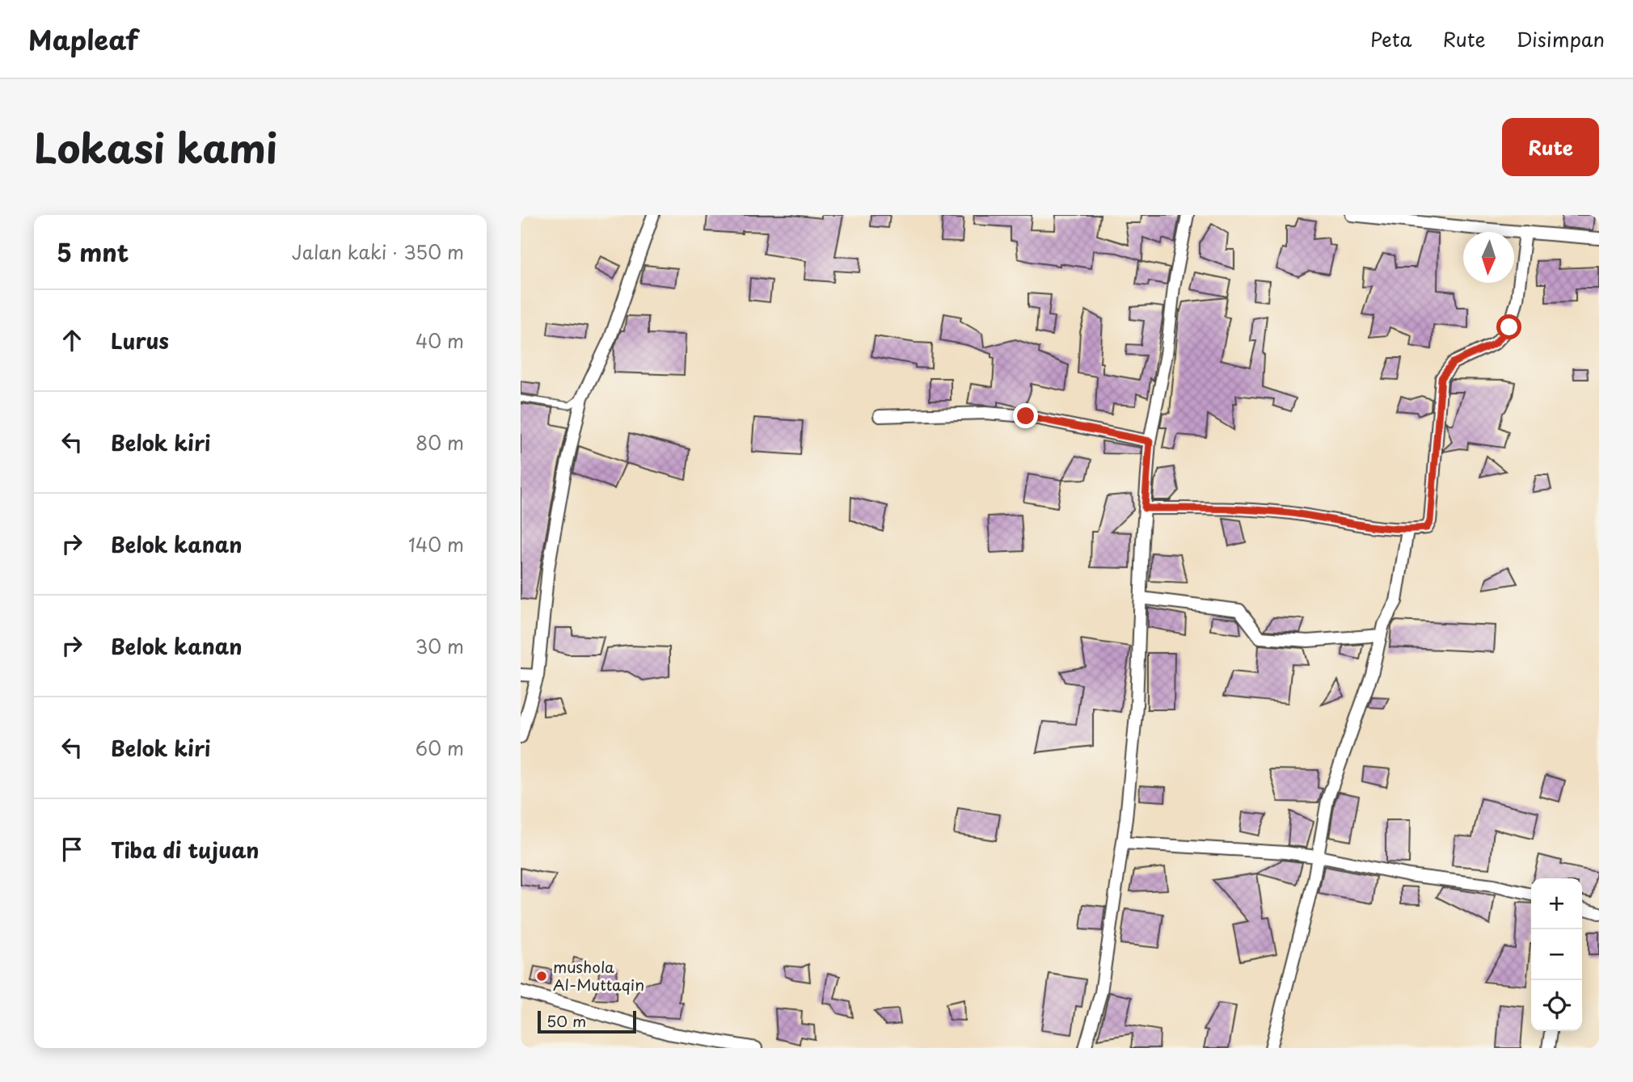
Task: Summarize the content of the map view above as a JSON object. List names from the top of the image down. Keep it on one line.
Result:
{"places":["mushola Al-Muttaqin"],"scale_bar":"50 m","north":"bottom","page":{"header":"Mapleaf","nav":["Peta","Rute","Disimpan"],"title":"Lokasi kami","buttons":"Rute","heading":["5 mnt","Jalan kaki · 350 m"],"list":[["Lurus","40 m"],["Belok kiri","80 m"],["Belok kanan","140 m"],["Belok kanan","30 m"],["Belok kiri","60 m"],"Tiba di tujuan"],"map_buttons":["+","−"],"scale":"50 m"}}
